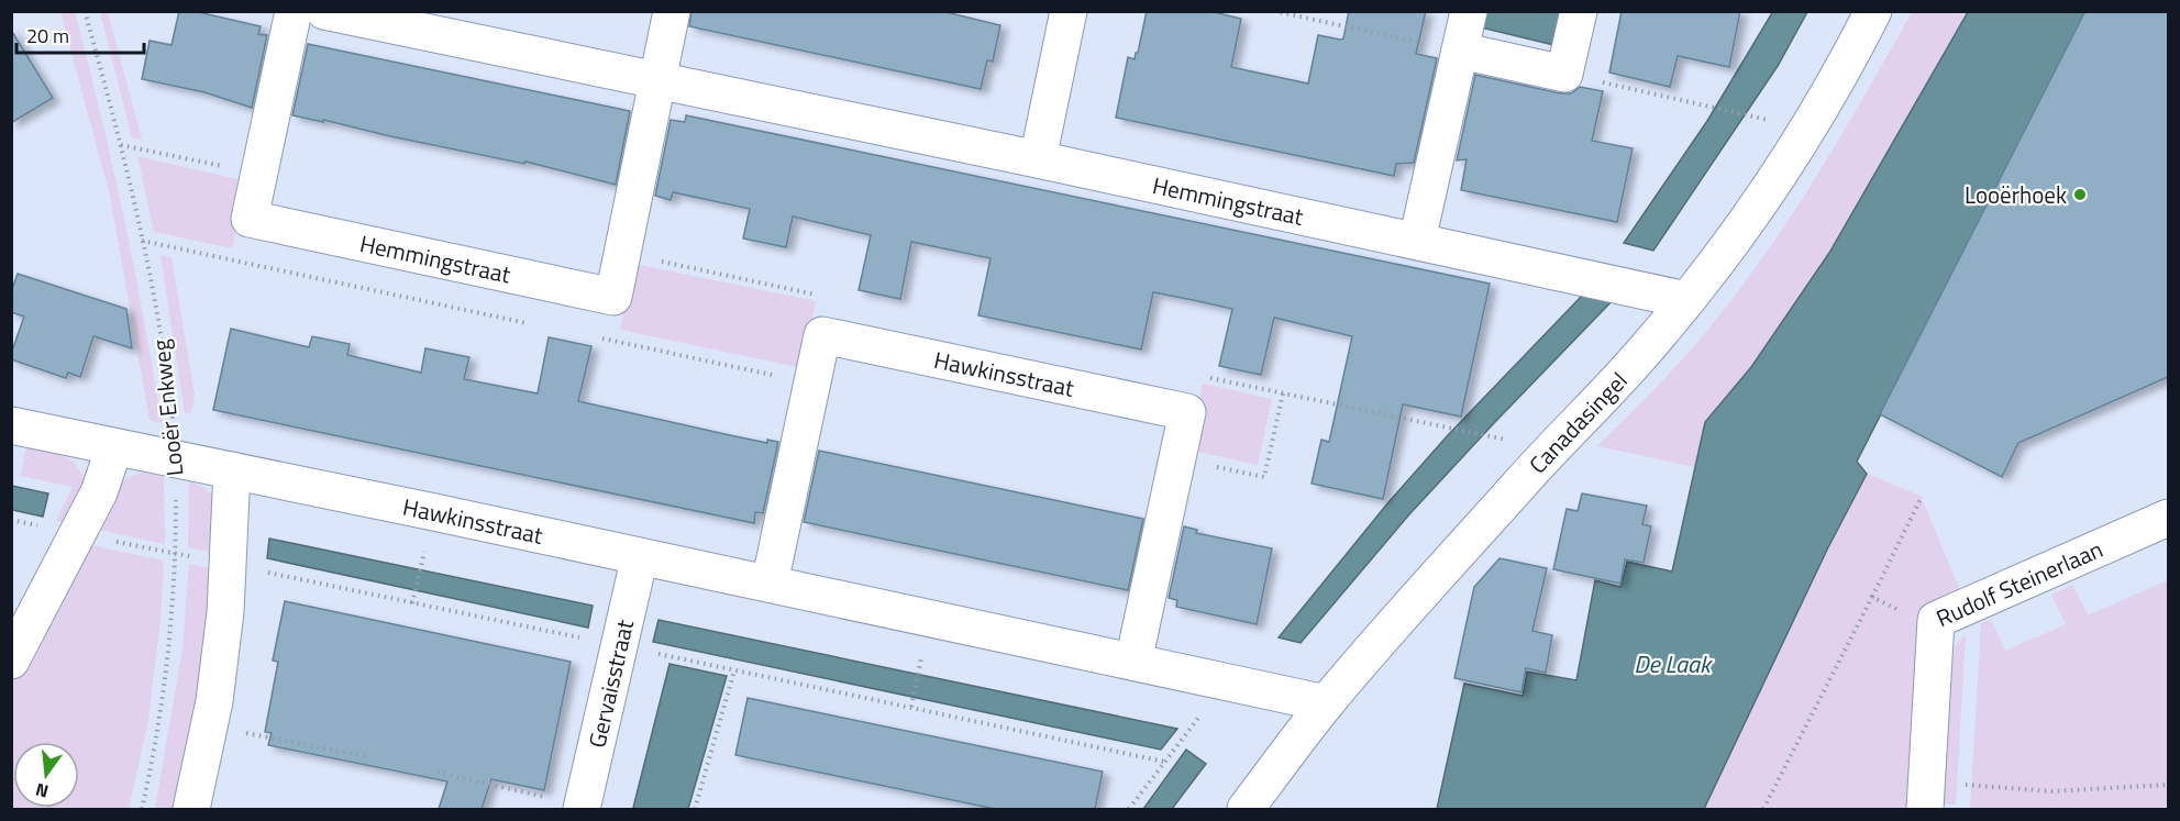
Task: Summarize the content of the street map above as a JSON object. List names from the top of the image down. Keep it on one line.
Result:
{"streets":{"street":["Hemmingstraat","Hawkinsstraat","Canadasingel","Rudolf Steinerlaan","Gervaisstraat"],"path":["Looër Enkweg"]},"crossings":[["Hemmingstraat","Canadasingel"],["Hawkinsstraat","Looër Enkweg"],["Hawkinsstraat","Canadasingel"],["Hawkinsstraat","Gervaisstraat"]],"water":["De Laak"],"places":["Looërhoek"],"scale_bar":"20 m","north":"bottom"}
